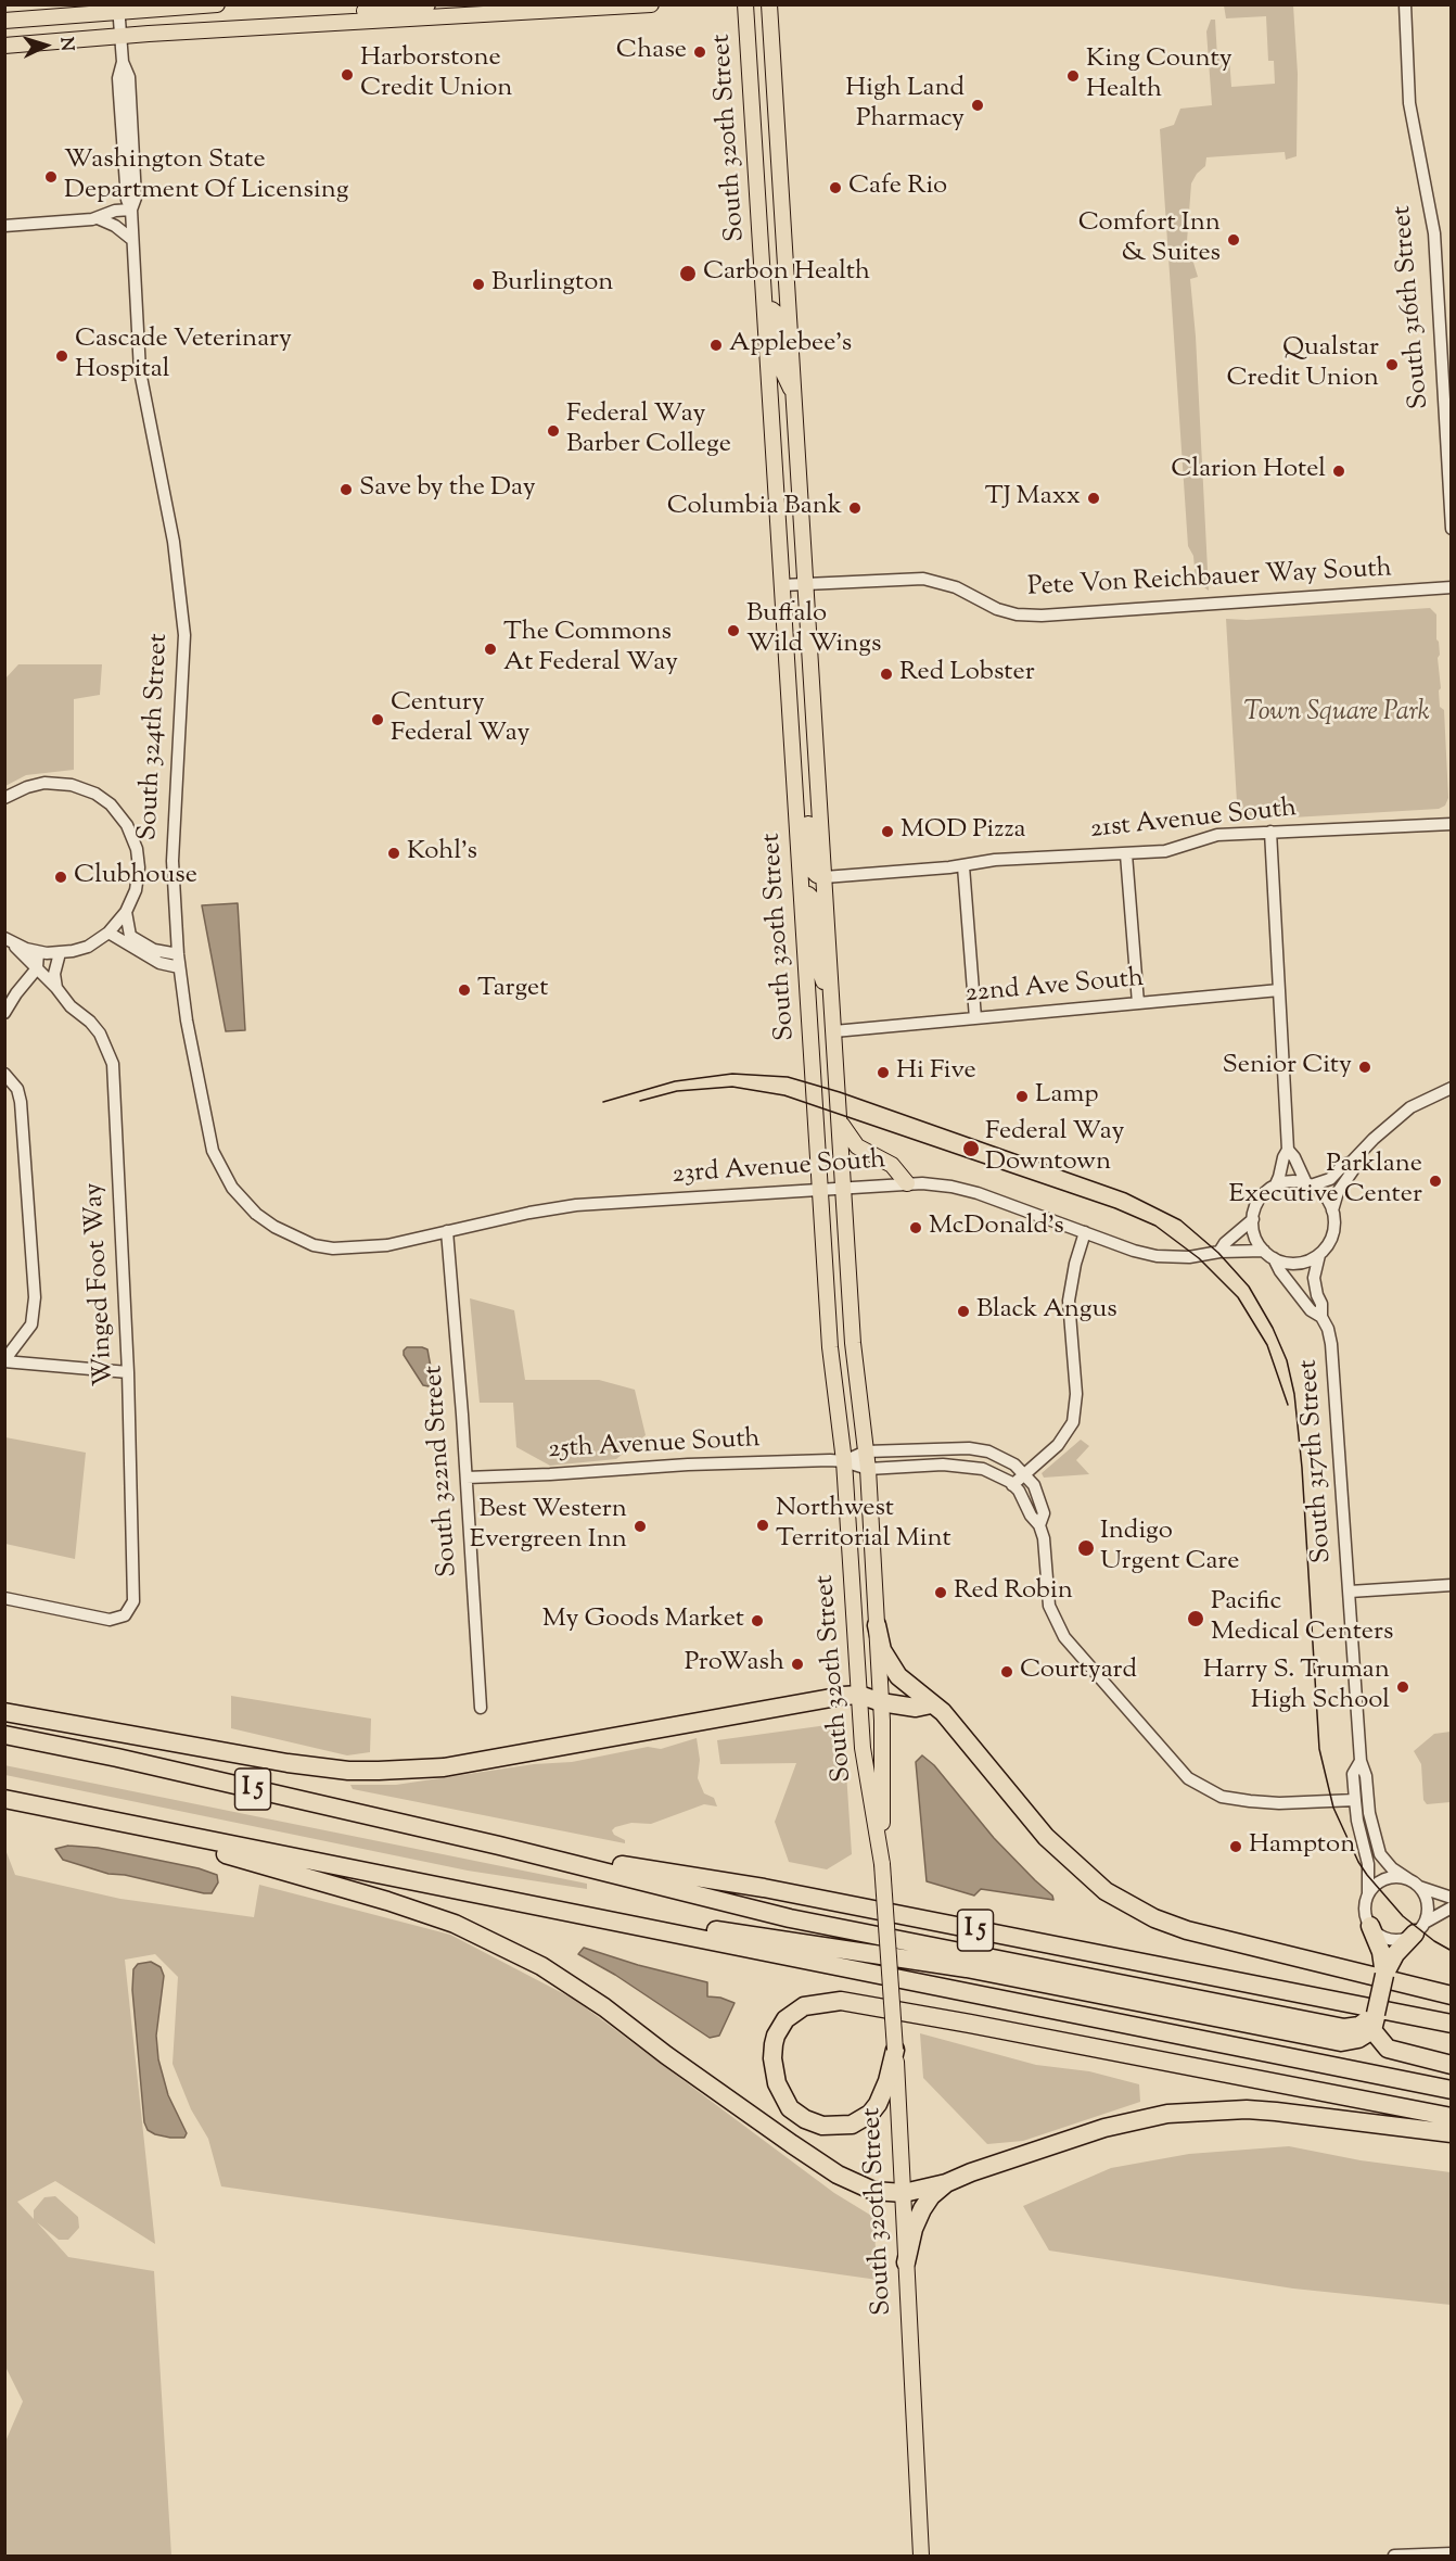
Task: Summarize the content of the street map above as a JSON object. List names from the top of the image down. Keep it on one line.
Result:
{"streets":{"highway":["I 5"],"main road":["South 320th Street"],"street":["South 316th Street","Pete Von Reichbauer Way South","South 324th Street","21st Avenue South","22nd Ave South","23rd Avenue South","Winged Foot Way","25th Avenue South","South 317th Street","South 322nd Street"]},"crossings":[["South 320th Street","Pete Von Reichbauer Way South"],["South 320th Street","21st Avenue South"],["South 320th Street","22nd Ave South"],["South 320th Street","23rd Avenue South"],["South 320th Street","25th Avenue South"],["South 324th Street","23rd Avenue South"],["23rd Avenue South","South 322nd Street"],["25th Avenue South","South 322nd Street"]],"parks":["Town Square Park"],"places":["Chase","Harborstone Credit Union","King County Health","High Land Pharmacy","Washington State Department Of Licensing","Cafe Rio","Comfort Inn & Suites","Carbon Health","Burlington","Applebee's","Cascade Veterinary Hospital","Qualstar Credit Union","Federal Way Barber College","Clarion Hotel","Save by the Day","TJ Maxx","Columbia Bank","Buffalo Wild Wings","The Commons At Federal Way","Red Lobster","Century Federal Way","MOD Pizza","Kohl's","Clubhouse","Target","Senior City","Hi Five","Lamp","Federal Way Downtown","Parklane Executive Center","McDonald's","Black Angus","Northwest Territorial Mint","Best Western Evergreen Inn","Indigo Urgent Care","Red Robin","Pacific Medical Centers","My Goods Market","ProWash","Courtyard","Harry S. Truman High School","Hampton"],"north":"right"}
